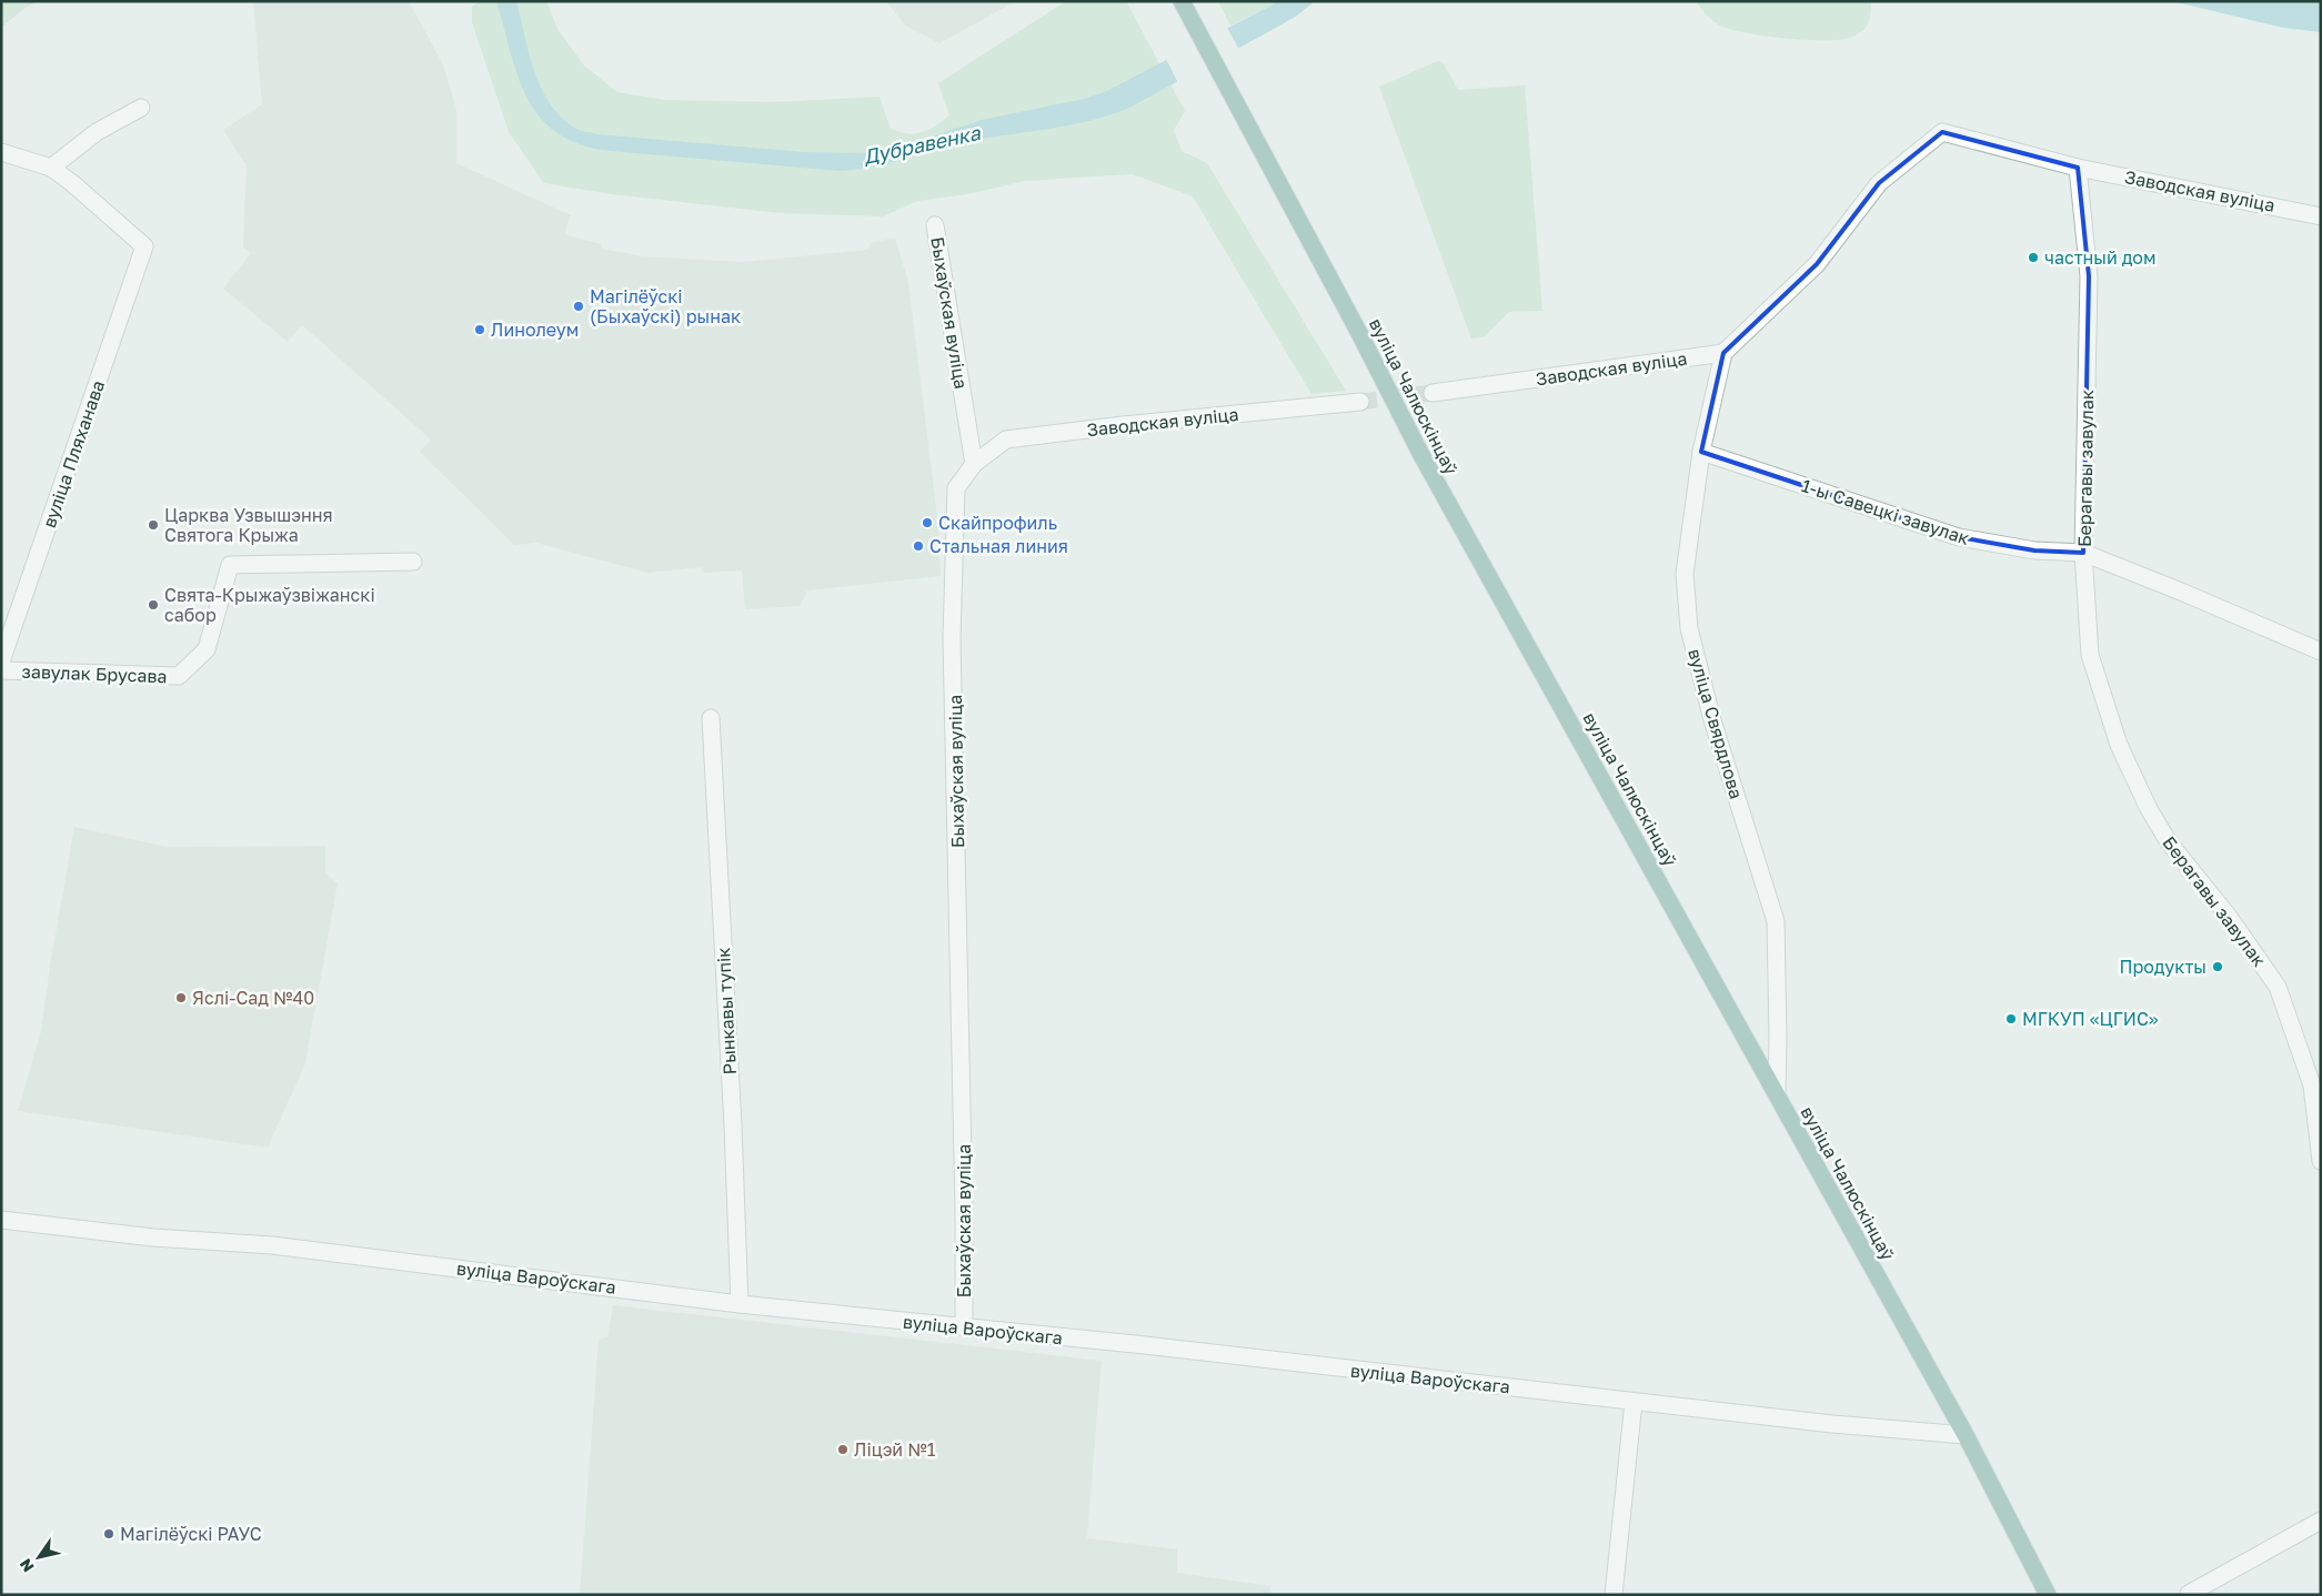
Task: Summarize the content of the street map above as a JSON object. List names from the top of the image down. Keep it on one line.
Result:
{"streets":{"main road":["вуліца Чалюскінцаў"],"street":["Заводская вуліца","Быхаўская вуліца","вуліца Пляханава","Берагавы завулак","1-ы Савецкі завулак","завулак Брусава","вуліца Свярдлова","Рынкавы тупік","вуліца Вароўскага"]},"crossings":[["Заводская вуліца","Быхаўская вуліца"],["Заводская вуліца","Берагавы завулак"],["Заводская вуліца","вуліца Свярдлова"],["Быхаўская вуліца","вуліца Вароўскага"],["вуліца Чалюскінцаў","вуліца Свярдлова"],["вуліца Чалюскінцаў","вуліца Вароўскага"],["Берагавы завулак","1-ы Савецкі завулак"],["1-ы Савецкі завулак","вуліца Свярдлова"],["Рынкавы тупік","вуліца Вароўскага"]],"water":["Дубравенка"],"places":["частный дом","Магілёўскі (Быхаўскі) рынак","Линолеум","Скайпрофиль","Царква Узвышэння Святога Крыжа","Стальная линия","Свята-Крыжаўзвіжанскі сабор","Продукты","Яслі-Сад №40","МГКУП «ЦГИС»","Ліцэй №1","Магілёўскі РАУС"],"north":"bottom left"}
